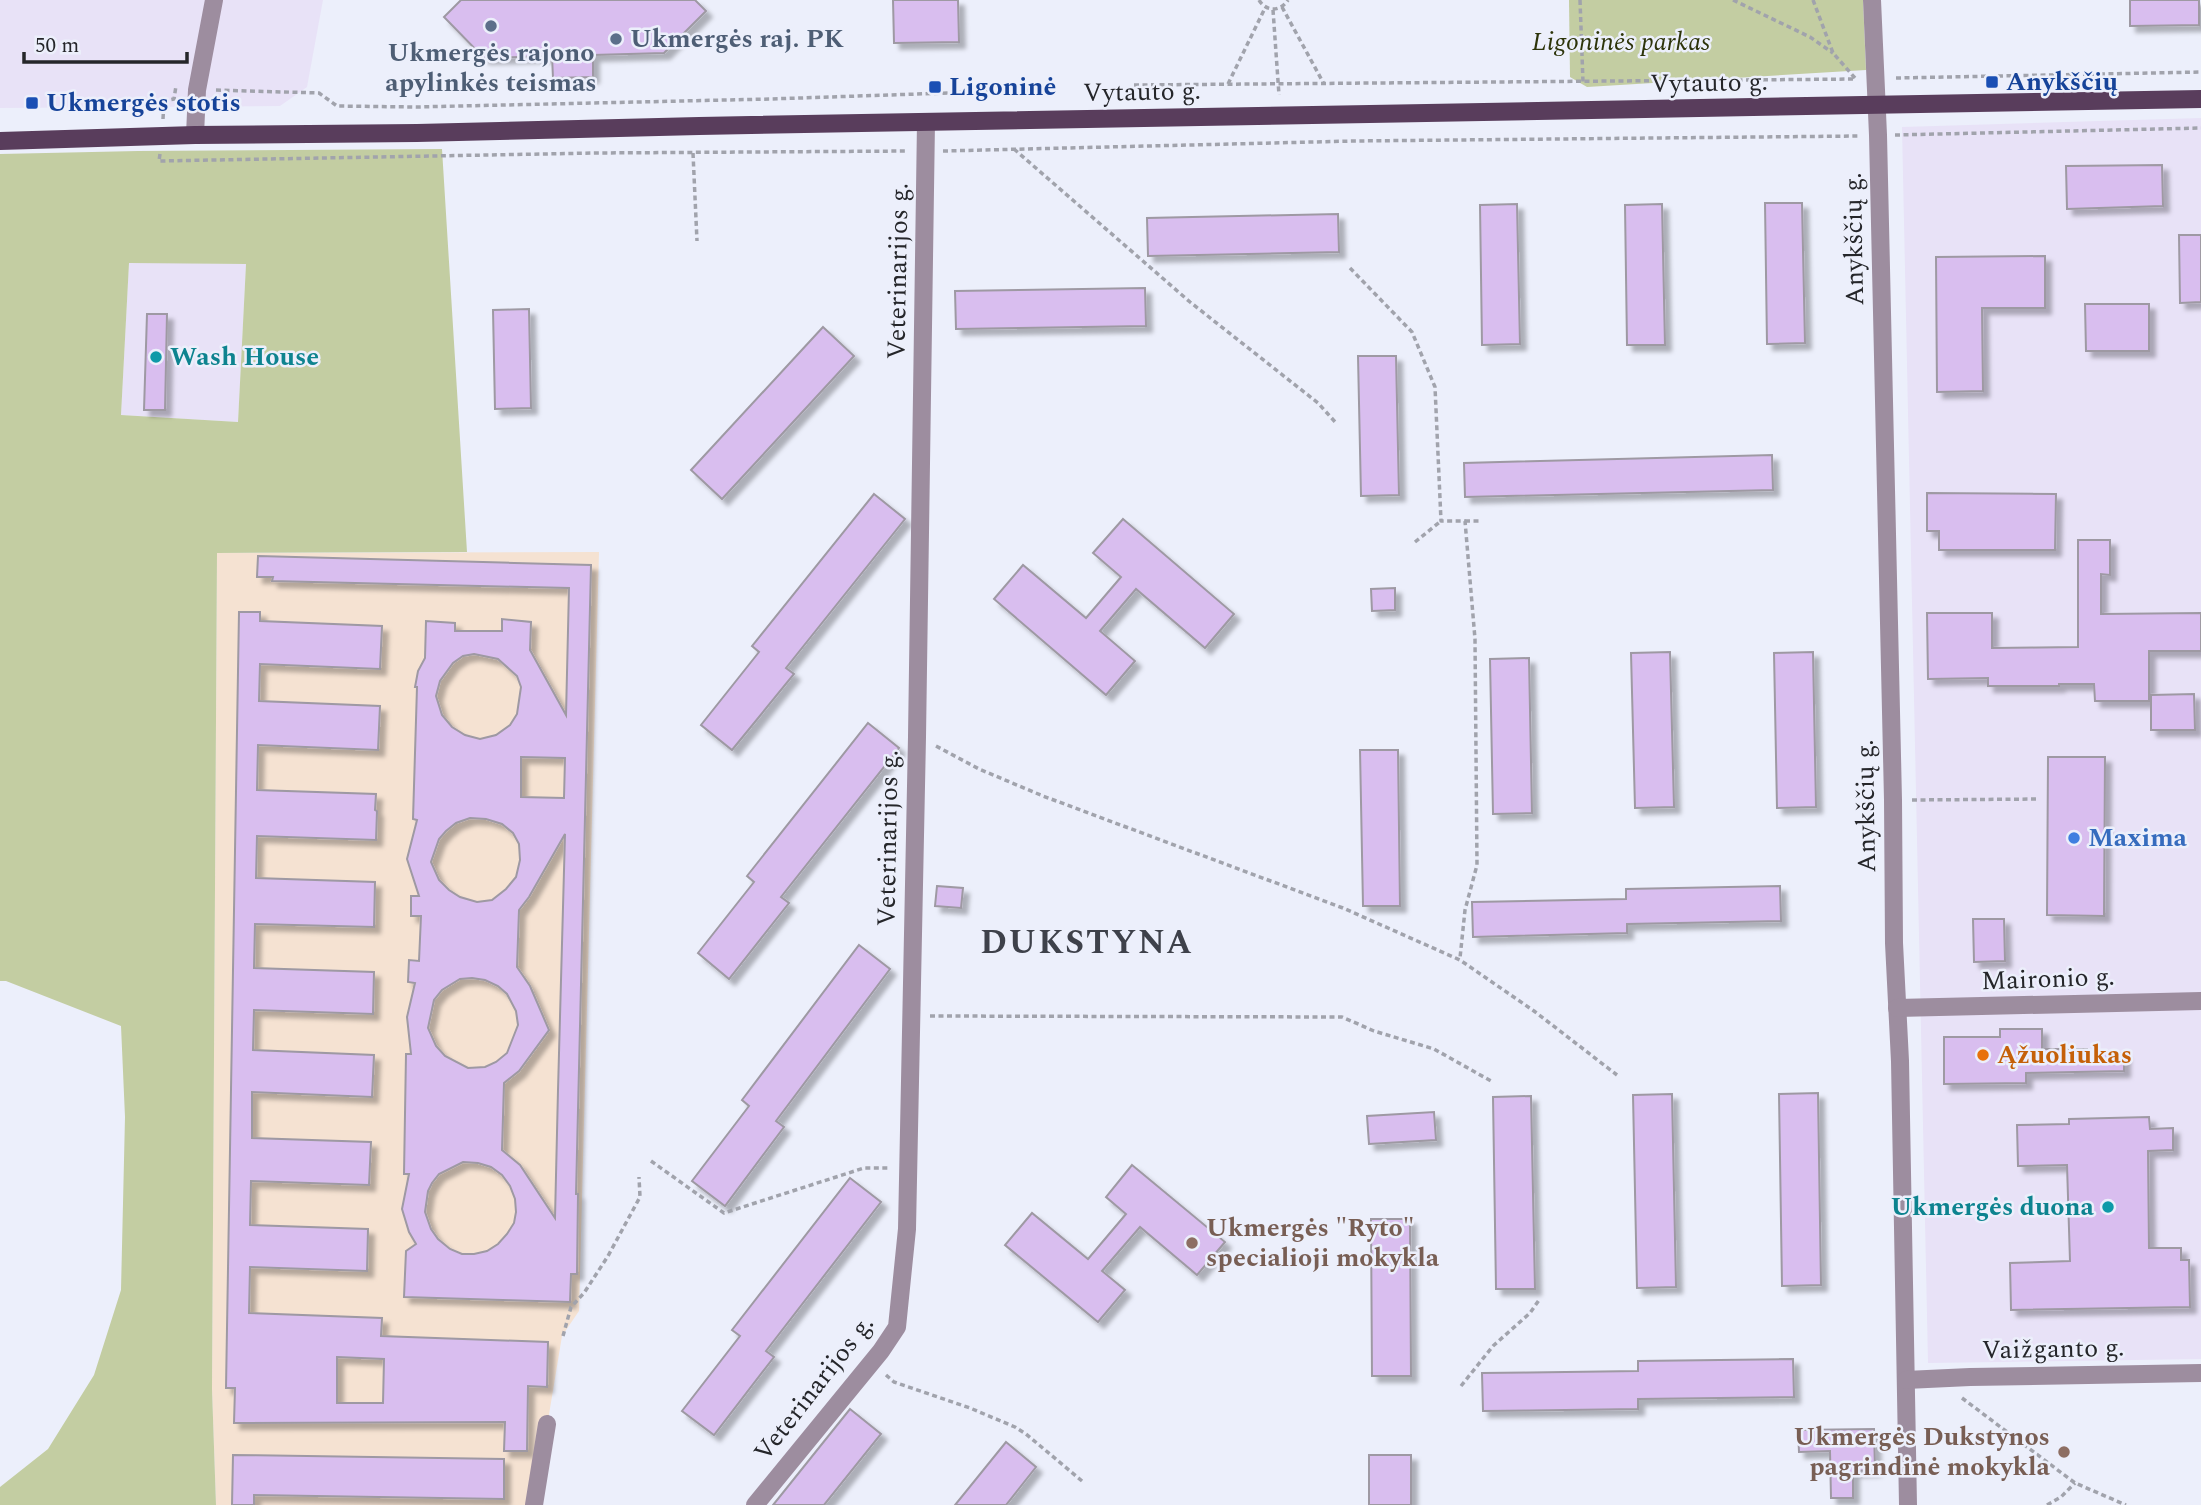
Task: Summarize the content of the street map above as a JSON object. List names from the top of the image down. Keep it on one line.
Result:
{"streets":{"main road":["Vytauto g."],"street":["Anykščių g.","Veterinarijos g.","Maironio g.","Vaižganto g."]},"crossings":[["Vytauto g.","Anykščių g."],["Vytauto g.","Veterinarijos g."],["Anykščių g.","Maironio g."],["Anykščių g.","Vaižganto g."]],"districts":["DUKSTYNA"],"parks":["Ligoninės parkas"],"places":{"other":["Ukmergės rajono apylinkės teismas","Ukmergės raj. PK","Wash House","Maxima","Ąžuoliukas","Ukmergės duona","Ukmergės \"Ryto\" specialioji mokykla","Ukmergės Dukstynos pagrindinė mokykla"],"transit":["Anykščių","Ligoninė","Ukmergės stotis"]},"scale_bar":"50 m"}
